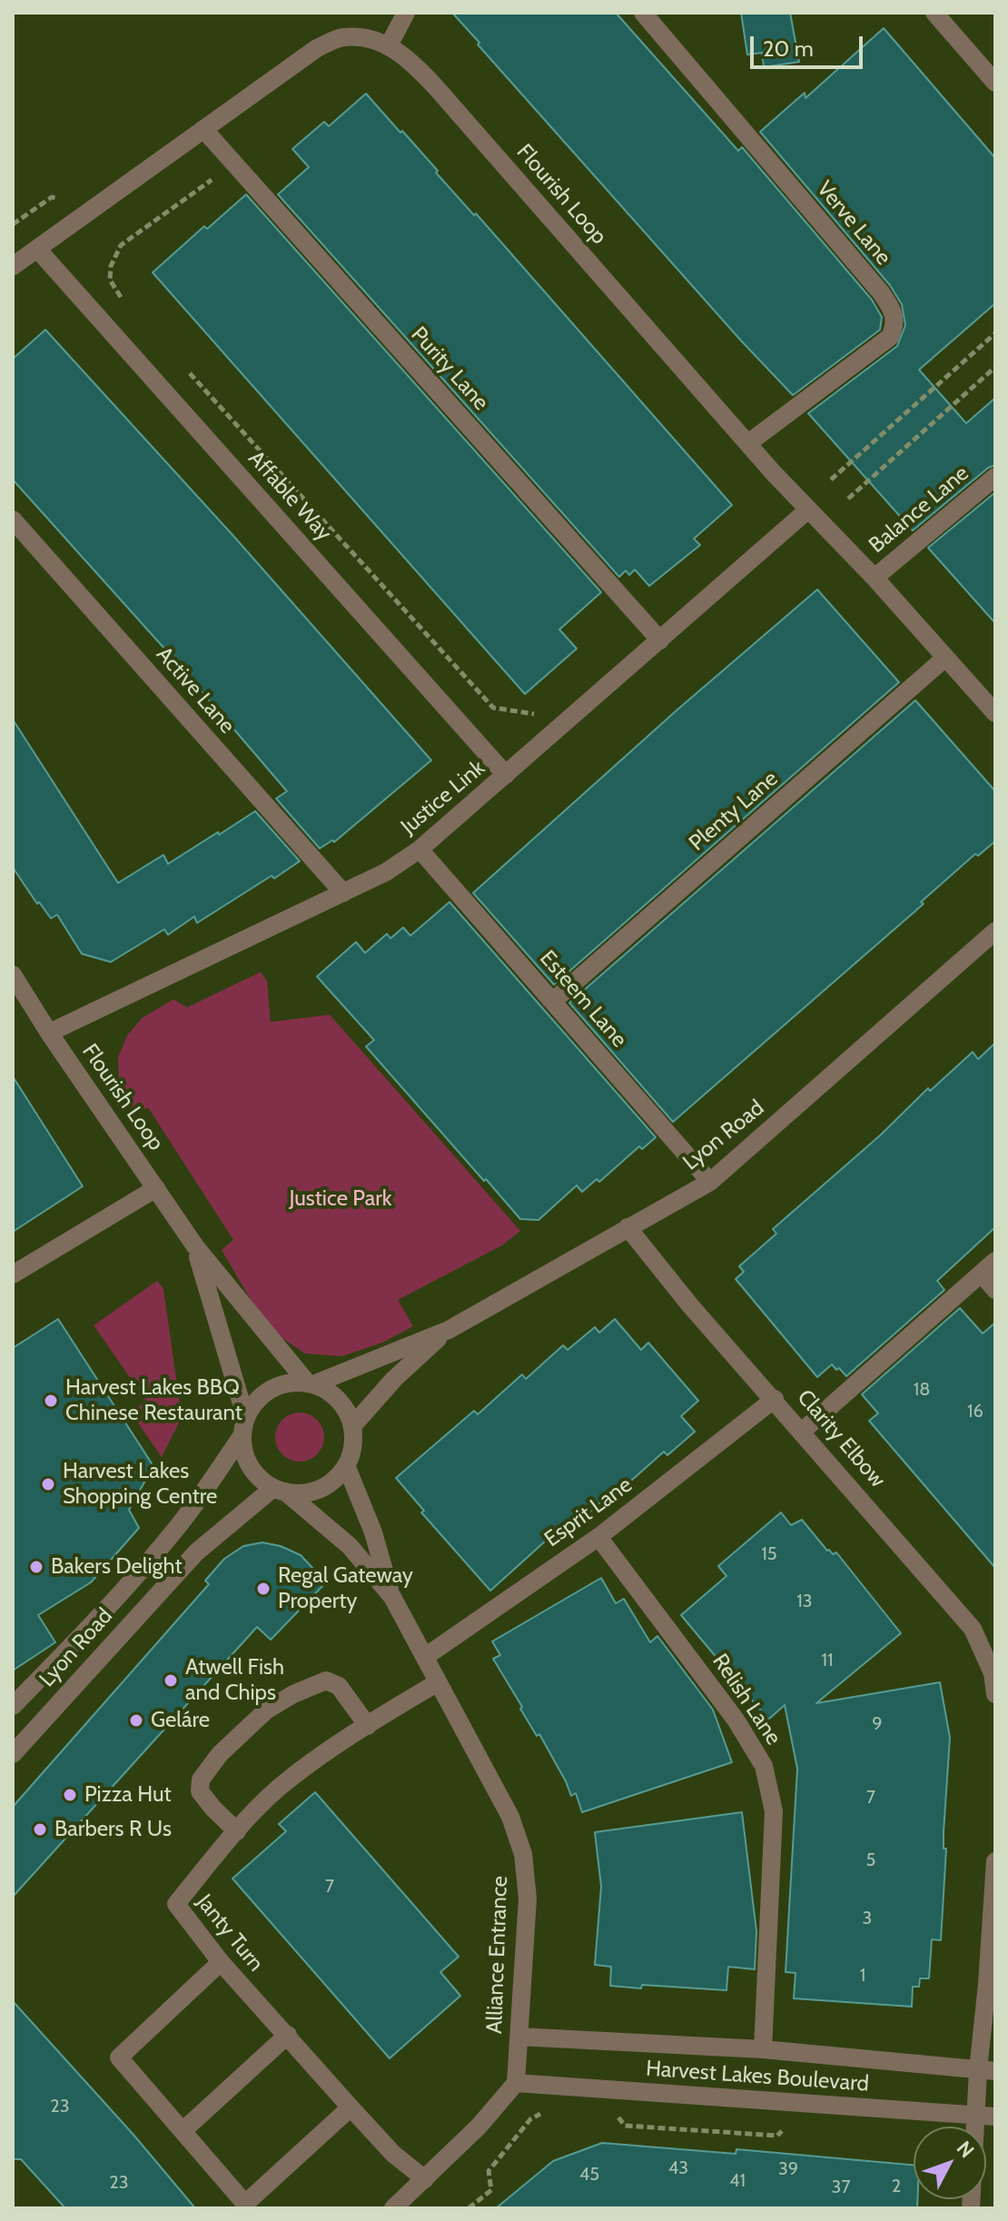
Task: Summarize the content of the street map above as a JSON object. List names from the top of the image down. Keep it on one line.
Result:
{"streets":{"street":["Flourish Loop","Verve Lane","Purity Lane","Affable Way","Balance Lane","Active Lane","Justice Link","Plenty Lane","Esteem Lane","Lyon Road","Clarity Elbow","Esprit Lane","Relish Lane","Janty Turn","Alliance Entrance","Harvest Lakes Boulevard"]},"crossings":[["Flourish Loop","Verve Lane"],["Flourish Loop","Purity Lane"],["Flourish Loop","Affable Way"],["Flourish Loop","Balance Lane"],["Flourish Loop","Justice Link"],["Flourish Loop","Plenty Lane"],["Flourish Loop","Lyon Road"],["Flourish Loop","Alliance Entrance"],["Purity Lane","Justice Link"],["Affable Way","Justice Link"],["Active Lane","Justice Link"],["Justice Link","Esteem Lane"],["Plenty Lane","Esteem Lane"],["Esteem Lane","Lyon Road"],["Lyon Road","Clarity Elbow"],["Lyon Road","Alliance Entrance"],["Clarity Elbow","Esprit Lane"],["Esprit Lane","Relish Lane"],["Esprit Lane","Alliance Entrance"],["Relish Lane","Harvest Lakes Boulevard"],["Janty Turn","Alliance Entrance"],["Alliance Entrance","Harvest Lakes Boulevard"]],"parks":["Justice Park"],"places":["Harvest Lakes BBQ Chinese Restaurant","Harvest Lakes Shopping Centre","Bakers Delight","Regal Gateway Property","Atwell Fish and Chips","Geláre","Pizza Hut","Barbers R Us"],"house_numbers":["18","16","15","13","11","9","7","5","7","3","1","23","43","39","45","41","23","2","37"],"scale_bar":"20 m","north":"top right"}
